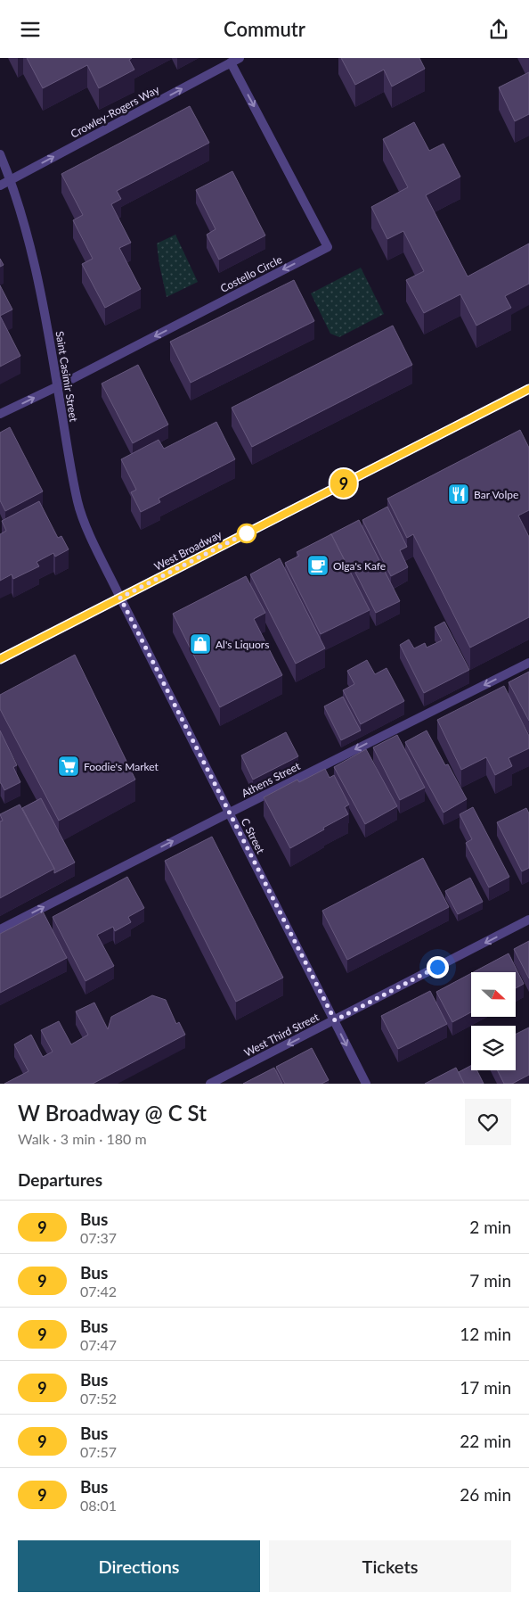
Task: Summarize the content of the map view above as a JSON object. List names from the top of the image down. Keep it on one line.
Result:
{"streets":{"main road":["West Broadway"],"street":["Crowley-Rogers Way","Costello Circle","Saint Casimir Street","Athens Street","C Street","West Third Street"]},"crossings":[["Crowley-Rogers Way","Costello Circle"],["Crowley-Rogers Way","Saint Casimir Street"],["Costello Circle","Saint Casimir Street"],["Saint Casimir Street","West Broadway"],["Saint Casimir Street","C Street"],["West Broadway","C Street"],["Athens Street","C Street"],["C Street","West Third Street"]],"one_way":["Crowley-Rogers Way","West Third Street"],"places":{"restaurant":["Bar Volpe"],"cafe":["Olga's Kafe"],"shop":["Al's Liquors"],"supermarket":["Foodie's Market"]},"lines":["bus line 9"],"north":"right","page":{"header":"Commutr","on_map":"9","heading":[["W Broadway @ C St","Walk · 3 min · 180 m"],"Departures"],"list":[{"mark":"9","name":"Bus","note":"07:37","value":"2 min"},{"mark":"9","name":"Bus","note":"07:42","value":"7 min"},{"mark":"9","name":"Bus","note":"07:47","value":"12 min"},{"mark":"9","name":"Bus","note":"07:52","value":"17 min"},{"mark":"9","name":"Bus","note":"07:57","value":"22 min"},{"mark":"9","name":"Bus","note":"08:01","value":"26 min"}],"buttons":["Directions","Tickets"]}}
